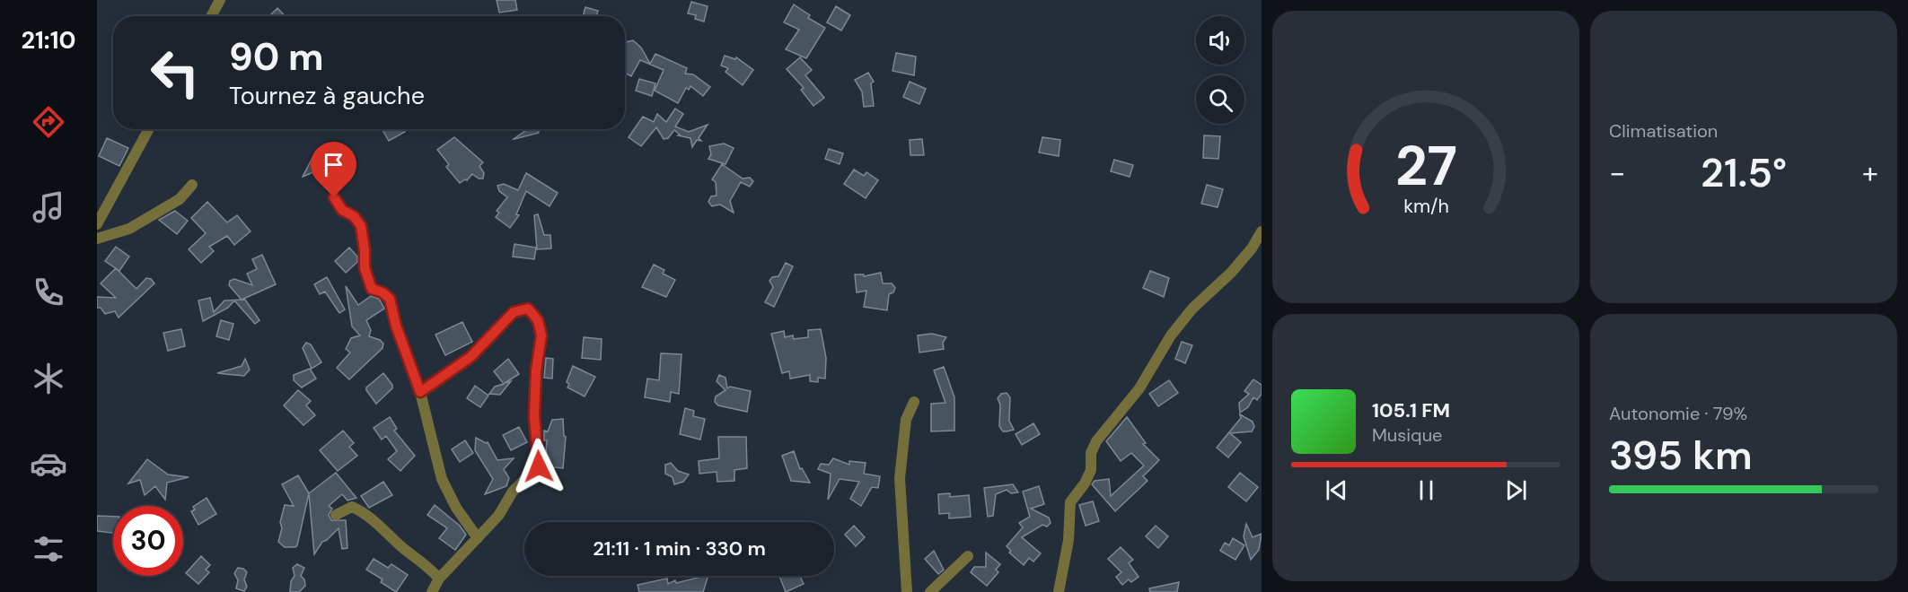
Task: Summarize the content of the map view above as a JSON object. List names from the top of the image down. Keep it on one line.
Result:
{"page":{"tabs":"21:10","tile":["Climatisation",["Autonomie · 79%","395 km"]],"turn":["90 m","Tournez à gauche"],"heat":["−","21.5°","+"],"song":["105.1 FM","Musique"],"limit":"30","trip":"21:11 · 1 min · 330 m","gauge":["27","km/h"]}}
